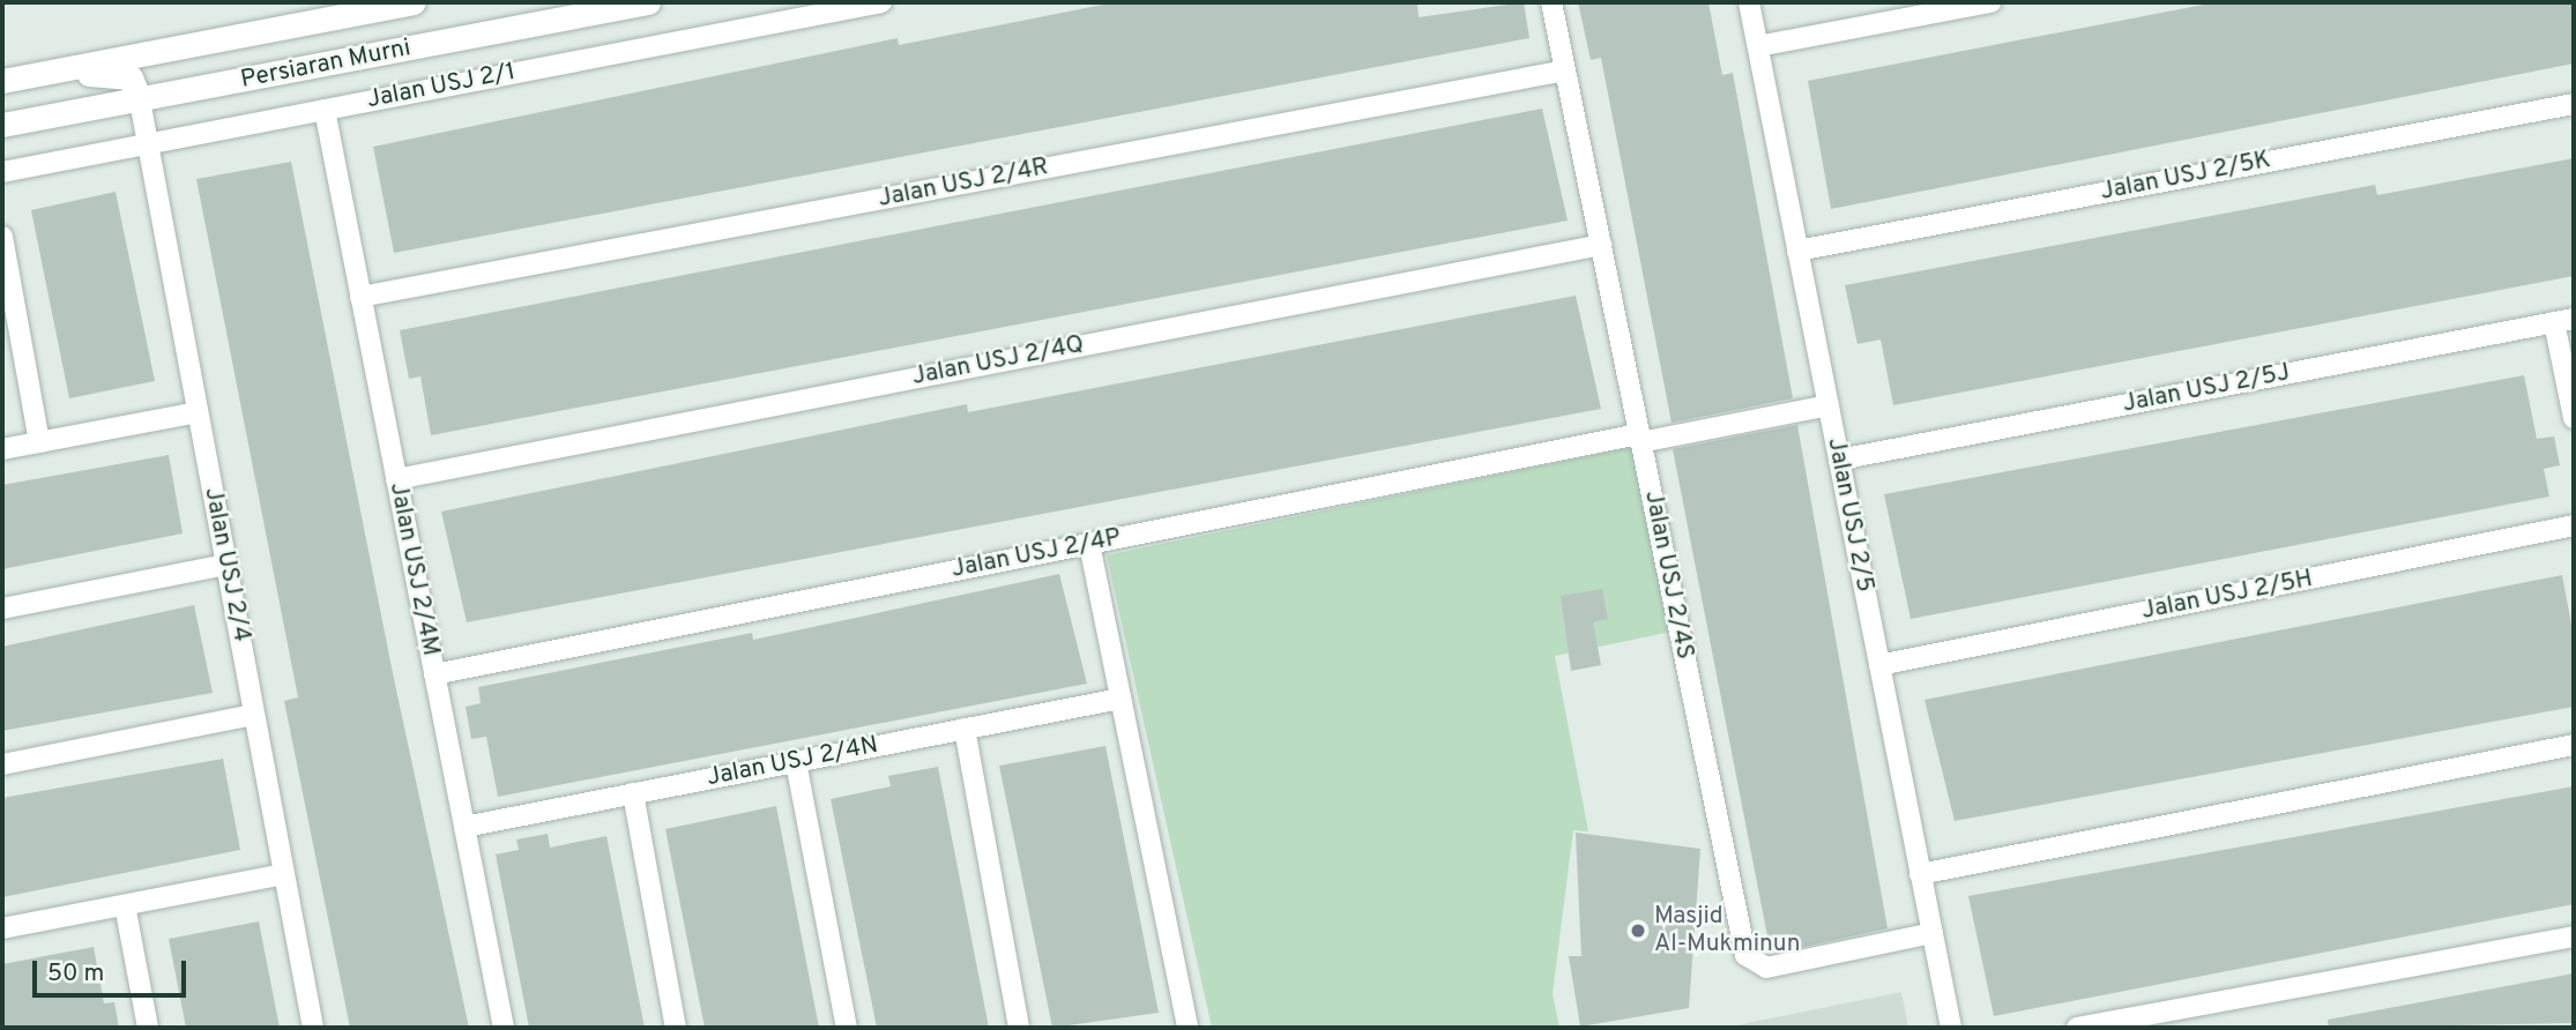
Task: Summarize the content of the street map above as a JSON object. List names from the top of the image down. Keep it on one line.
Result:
{"streets":{"main road":["Persiaran Murni"],"street":["Jalan USJ 2/1","Jalan USJ 2/5K","Jalan USJ 2/4R","Jalan USJ 2/4Q","Jalan USJ 2/5J","Jalan USJ 2/5","Jalan USJ 2/4P","Jalan USJ 2/4","Jalan USJ 2/4M","Jalan USJ 2/4S","Jalan USJ 2/5H","Jalan USJ 2/4N"]},"crossings":[["Persiaran Murni","Jalan USJ 2/4"],["Jalan USJ 2/1","Jalan USJ 2/4"],["Jalan USJ 2/1","Jalan USJ 2/4M"],["Jalan USJ 2/5K","Jalan USJ 2/5"],["Jalan USJ 2/4R","Jalan USJ 2/4M"],["Jalan USJ 2/4R","Jalan USJ 2/4S"],["Jalan USJ 2/4Q","Jalan USJ 2/4M"],["Jalan USJ 2/4Q","Jalan USJ 2/4S"],["Jalan USJ 2/5J","Jalan USJ 2/5"],["Jalan USJ 2/5","Jalan USJ 2/4P"],["Jalan USJ 2/5","Jalan USJ 2/4S"],["Jalan USJ 2/5","Jalan USJ 2/5H"],["Jalan USJ 2/4P","Jalan USJ 2/4M"],["Jalan USJ 2/4P","Jalan USJ 2/4S"],["Jalan USJ 2/4M","Jalan USJ 2/4N"]],"places":["Masjid Al-Mukminun"],"scale_bar":"50 m"}
